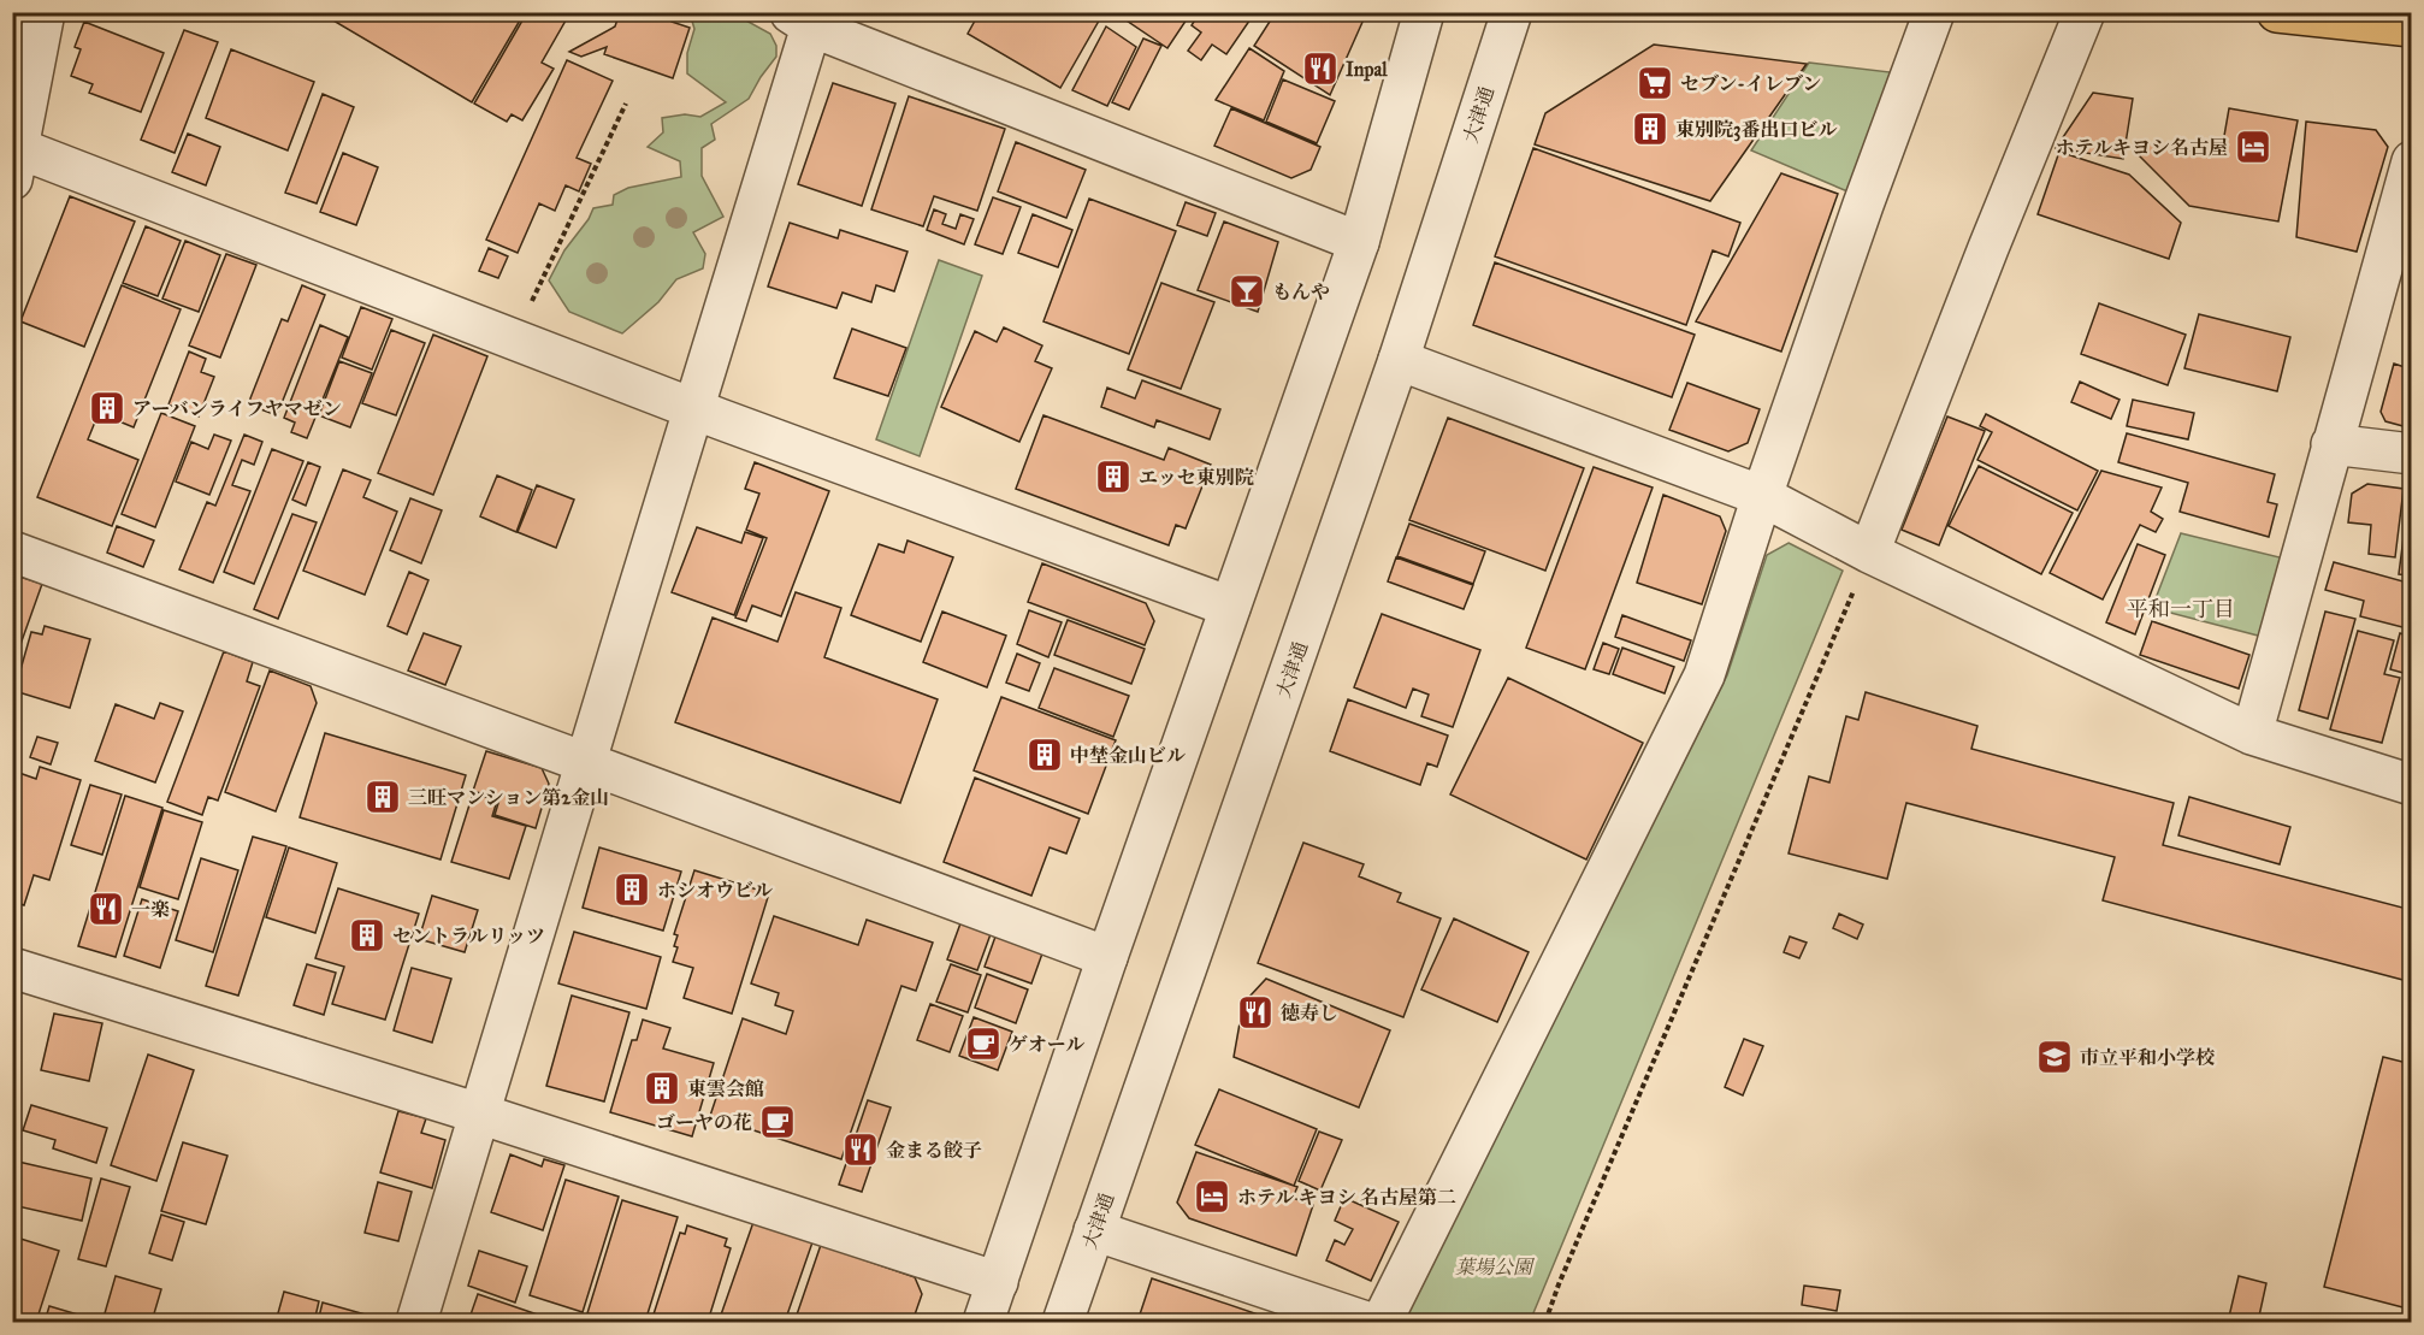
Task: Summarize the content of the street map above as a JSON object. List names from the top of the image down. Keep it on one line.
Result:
{"streets":{"street":["大津通"]},"districts":["平和一丁目"],"parks":["葉場公園"],"places":{"restaurant":["Inpal","一楽","徳寿し","金まる餃子"],"supermarket":["セブン-イレブン"],"building":["東別院3番出口ビル","アーバンライフヤマゼン","エッセ東別院","中埜金山ビル","三旺マンション第2金山","ホシオウビル","セントラルリッツ","東雲会館"],"hotel":["ホテルキヨシ名古屋","ホテル キヨシ 名古屋第二"],"bar":["もんや"],"cafe":["ゲオール","ゴーヤの花"],"school or university":["市立平和小学校"]}}
